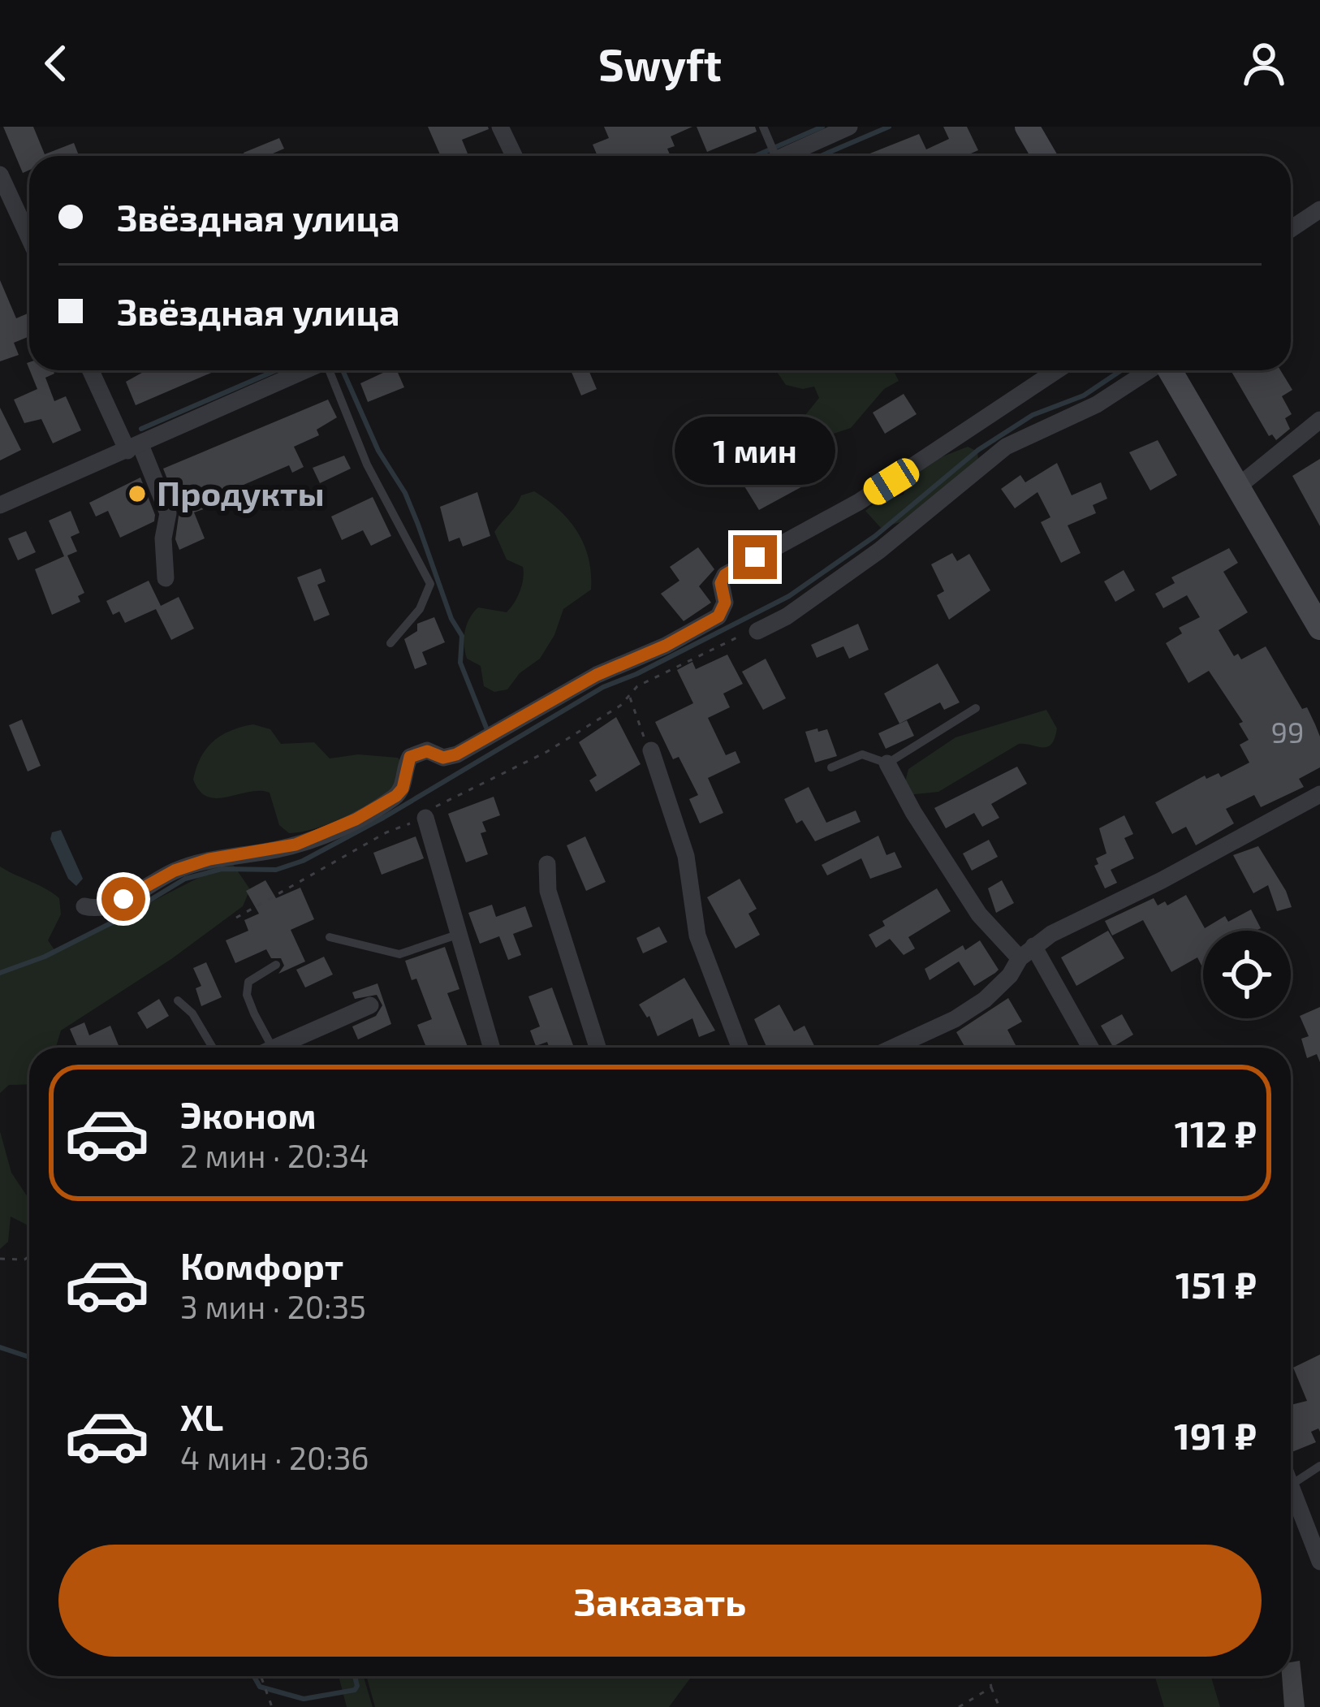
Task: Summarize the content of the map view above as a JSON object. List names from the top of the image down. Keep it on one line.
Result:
{"places":["Продукты"],"house_numbers":["99"],"page":{"header":"Swyft","banner":["Звёздная улица","Звёздная улица"],"bubble":"1 мин","list":[{"name":"Эконом","note":"2 мин · 20:34","value":"112 ₽"},{"name":"Комфорт","note":"3 мин · 20:35","value":"151 ₽"},{"name":"XL","note":"4 мин · 20:36","value":"191 ₽"}],"buttons":"Заказать"}}
